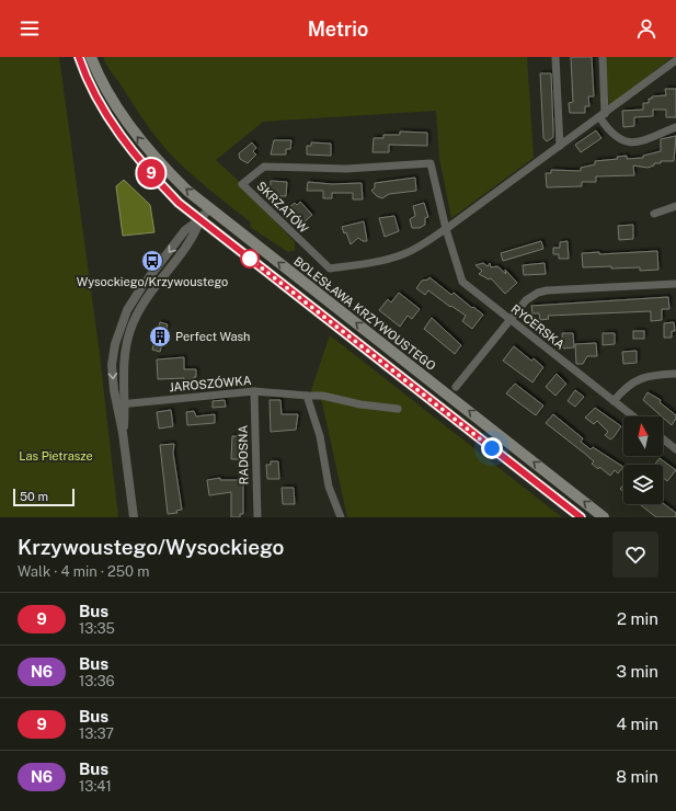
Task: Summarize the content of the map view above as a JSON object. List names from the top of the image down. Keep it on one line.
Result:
{"streets":{"main road":["BOLESŁAWA KRZYWOUSTEGO"],"street":["SKRZATÓW","RYCERSKA","JAROSZÓWKA","RADOSNA"]},"crossings":[["SKRZATÓW","RYCERSKA"],["JAROSZÓWKA","RADOSNA"]],"parks":["Las Pietrasze"],"places":{"bus stop":["Wysockiego/Krzywoustego"],"building":["Perfect Wash"]},"lines":["bus line 9"],"scale_bar":"50 m","north":"top","page":{"header":"Metrio","on_map":"9","scale":"50 m","heading":["Krzywoustego/Wysockiego","Walk · 4 min · 250 m"],"list":[{"mark":"9","name":"Bus","note":"13:35","value":"2 min"},{"mark":"N6","name":"Bus","note":"13:36","value":"3 min"},{"mark":"9","name":"Bus","note":"13:37","value":"4 min"},{"mark":"N6","name":"Bus","note":"13:41","value":"8 min"}]}}
